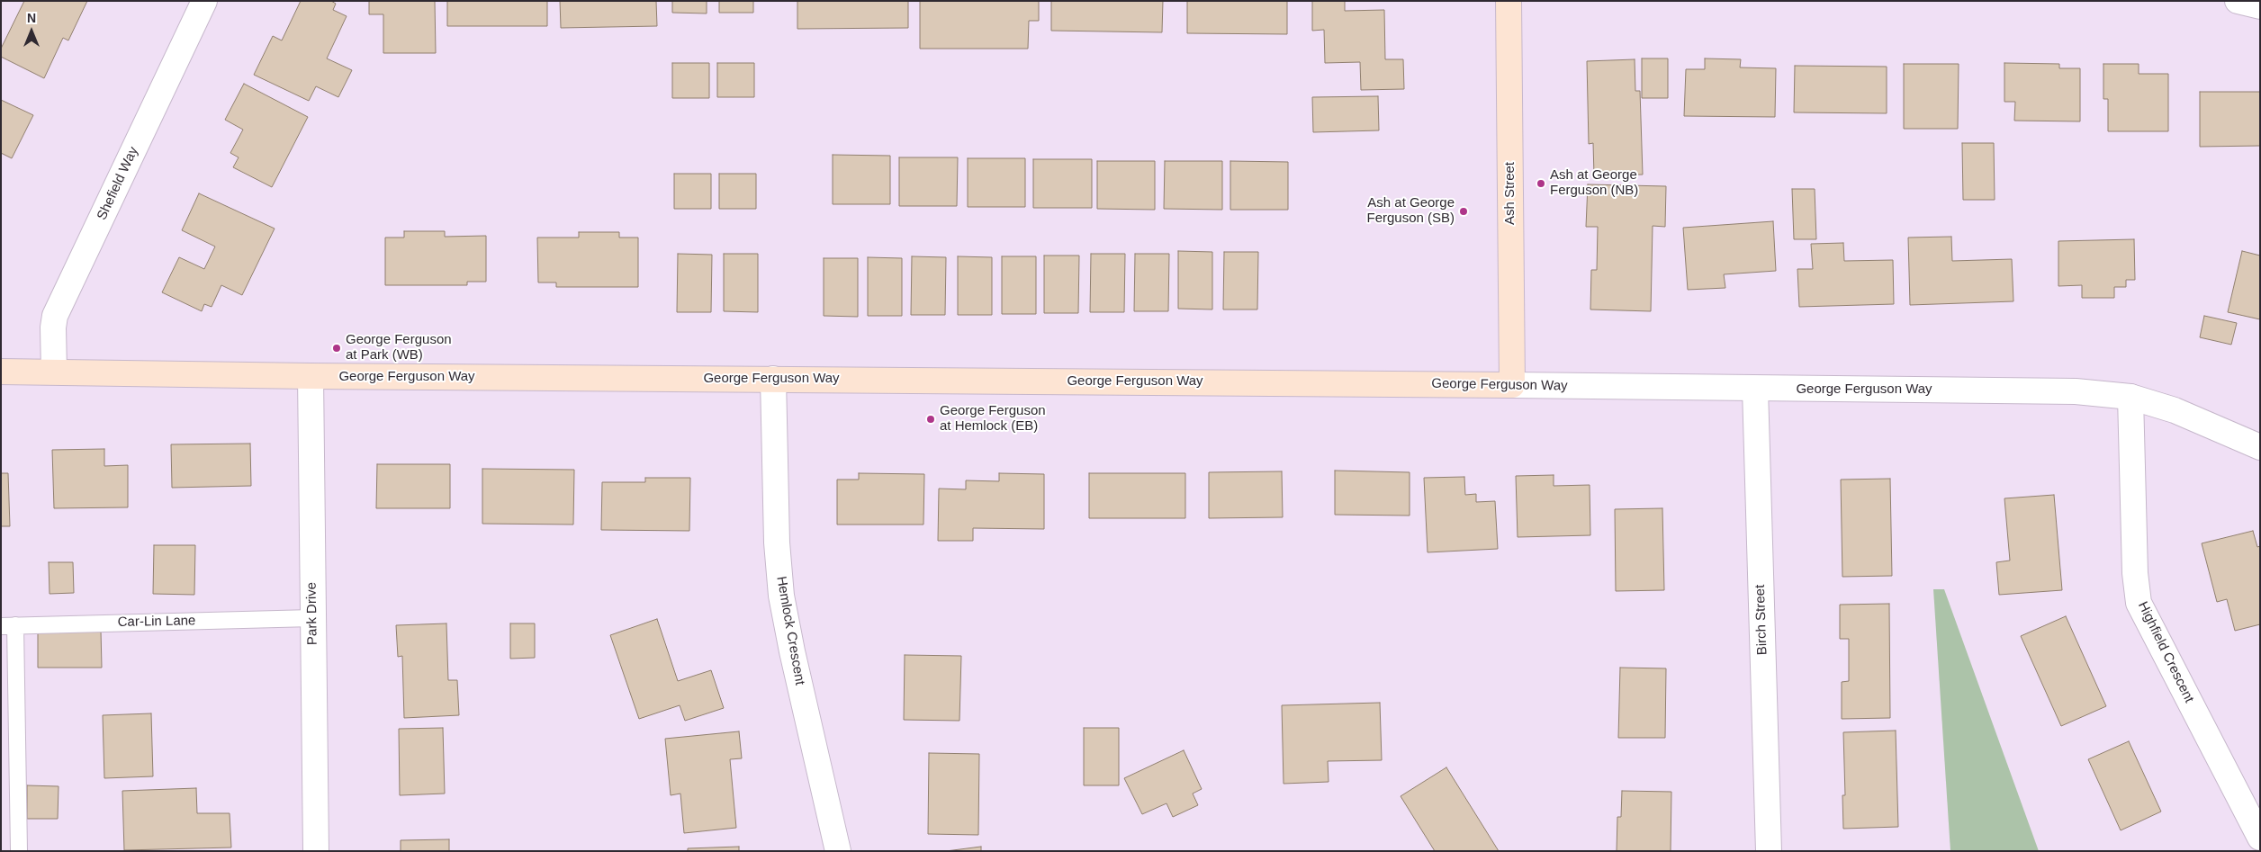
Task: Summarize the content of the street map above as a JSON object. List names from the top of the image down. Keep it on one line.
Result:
{"streets":{"main road":["Ash Street","George Ferguson Way"],"street":["Shefield Way","Park Drive","Birch Street","Hemlock Crescent","Highfield Crescent"],"lane":["Car-Lin Lane"]},"crossings":[["Shefield Way","George Ferguson Way"],["Ash Street","George Ferguson Way"],["George Ferguson Way","Park Drive"],["George Ferguson Way","Birch Street"],["George Ferguson Way","Hemlock Crescent"],["George Ferguson Way","Highfield Crescent"],["Park Drive","Car-Lin Lane"]],"places":["Ash at George Ferguson (NB)","Ash at George Ferguson (SB)","George Ferguson at Park (WB)","George Ferguson at Hemlock (EB)"],"north":"top"}
